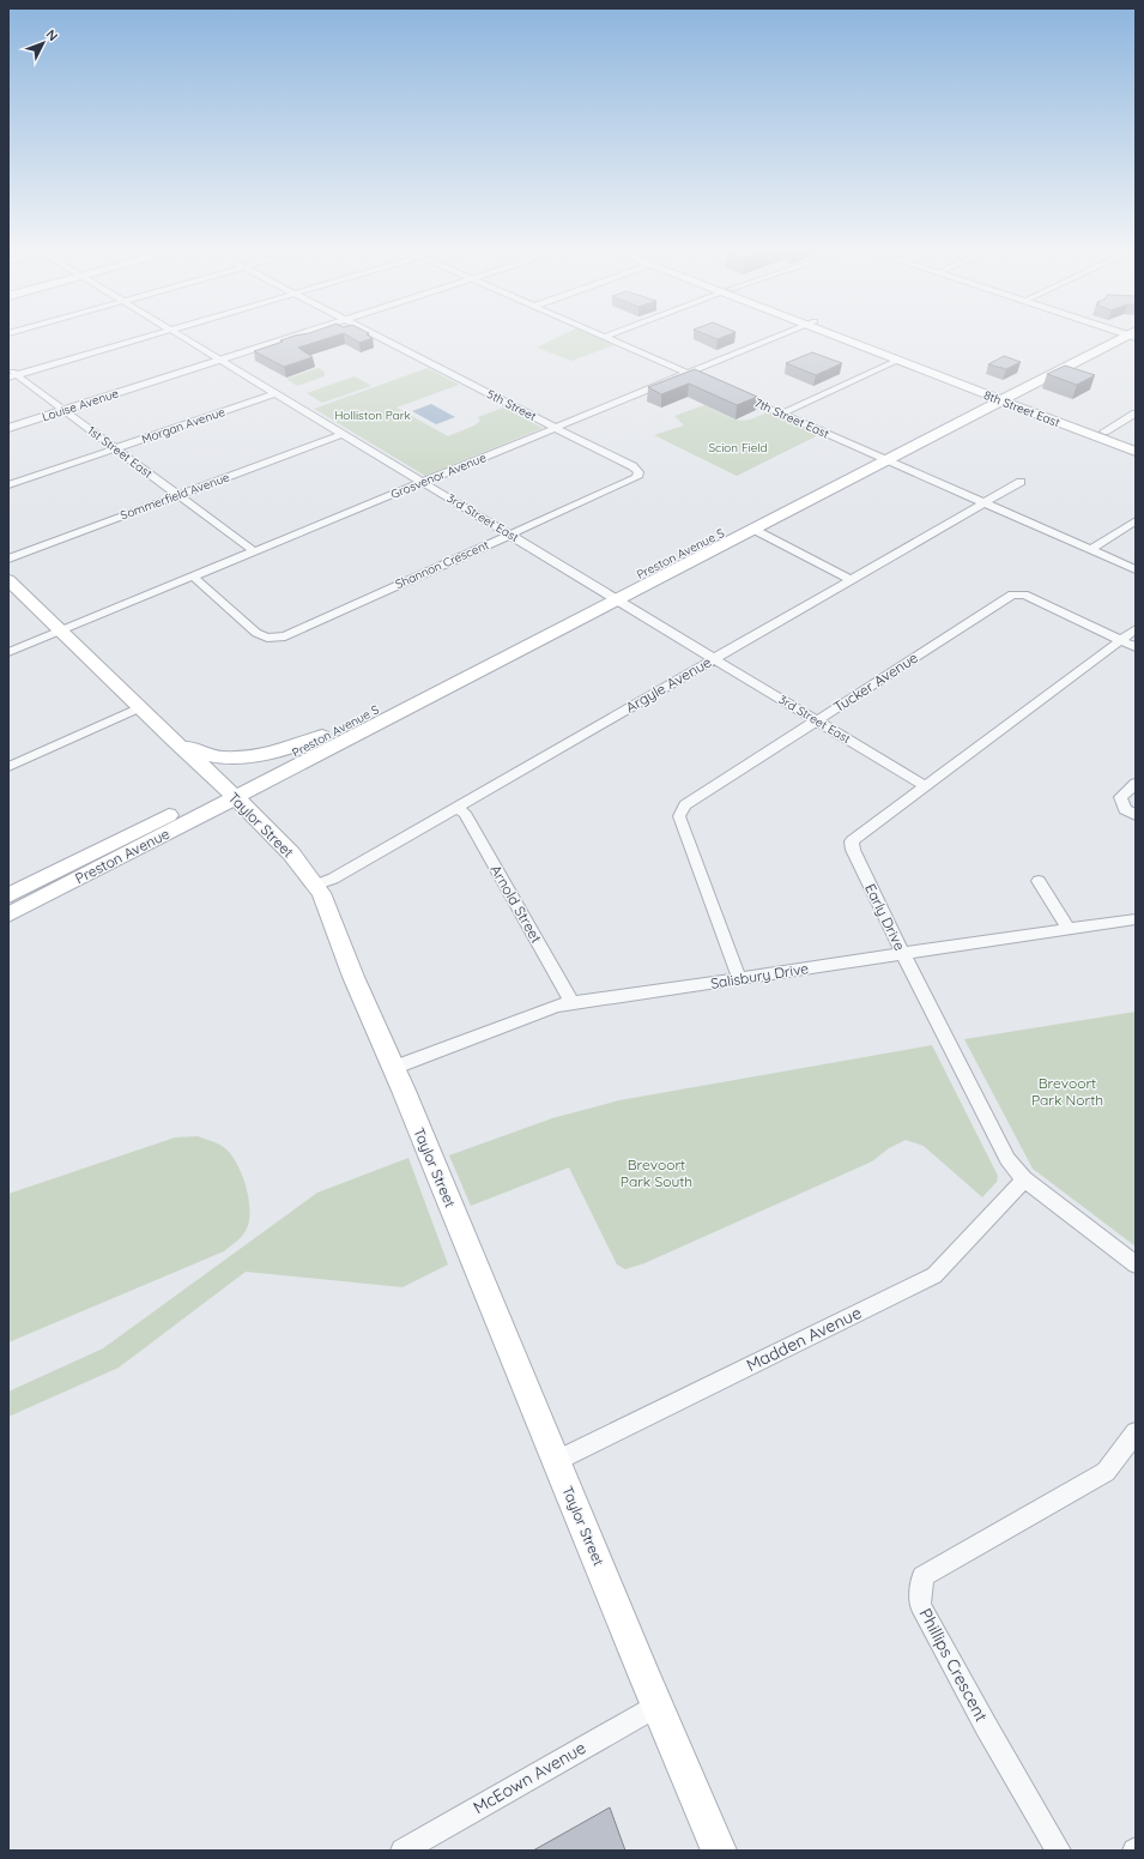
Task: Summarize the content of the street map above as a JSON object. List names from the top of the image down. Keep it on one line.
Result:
{"streets":{"main road":["8th Street East","Preston Avenue S","Taylor Street","Preston Avenue"],"street":["Louise Avenue","5th Street","7th Street East","Morgan Avenue","1st Street East","Grosvenor Avenue","Sommerfield Avenue","3rd Street East","Shannon Crescent","Tucker Avenue","Argyle Avenue","Arnold Street","Early Drive","Salisbury Drive","Madden Avenue","Phillips Crescent","McEown Avenue"]},"crossings":[["Louise Avenue","1st Street East"],["Louise Avenue","3rd Street East"],["5th Street","Grosvenor Avenue"],["5th Street","Shannon Crescent"],["8th Street East","Preston Avenue S"],["7th Street East","Preston Avenue S"],["7th Street East","Argyle Avenue"],["Morgan Avenue","1st Street East"],["Morgan Avenue","3rd Street East"],["1st Street East","Grosvenor Avenue"],["1st Street East","Sommerfield Avenue"],["Grosvenor Avenue","3rd Street East"],["Grosvenor Avenue","Shannon Crescent"],["Grosvenor Avenue","Taylor Street"],["Sommerfield Avenue","3rd Street East"],["3rd Street East","Preston Avenue S"],["3rd Street East","Shannon Crescent"],["3rd Street East","Tucker Avenue"],["3rd Street East","Argyle Avenue"],["3rd Street East","Early Drive"],["Preston Avenue S","Taylor Street"],["Preston Avenue S","Preston Avenue"],["Tucker Avenue","Early Drive"],["Tucker Avenue","Salisbury Drive"],["Argyle Avenue","Taylor Street"],["Argyle Avenue","Arnold Street"],["Taylor Street","Preston Avenue"],["Taylor Street","Salisbury Drive"],["Taylor Street","Madden Avenue"],["Taylor Street","McEown Avenue"],["Arnold Street","Salisbury Drive"],["Early Drive","Salisbury Drive"],["Early Drive","Madden Avenue"]],"parks":["Holliston Park","Scion Field","Brevoort Park North","Brevoort Park South"],"north":"top right"}
